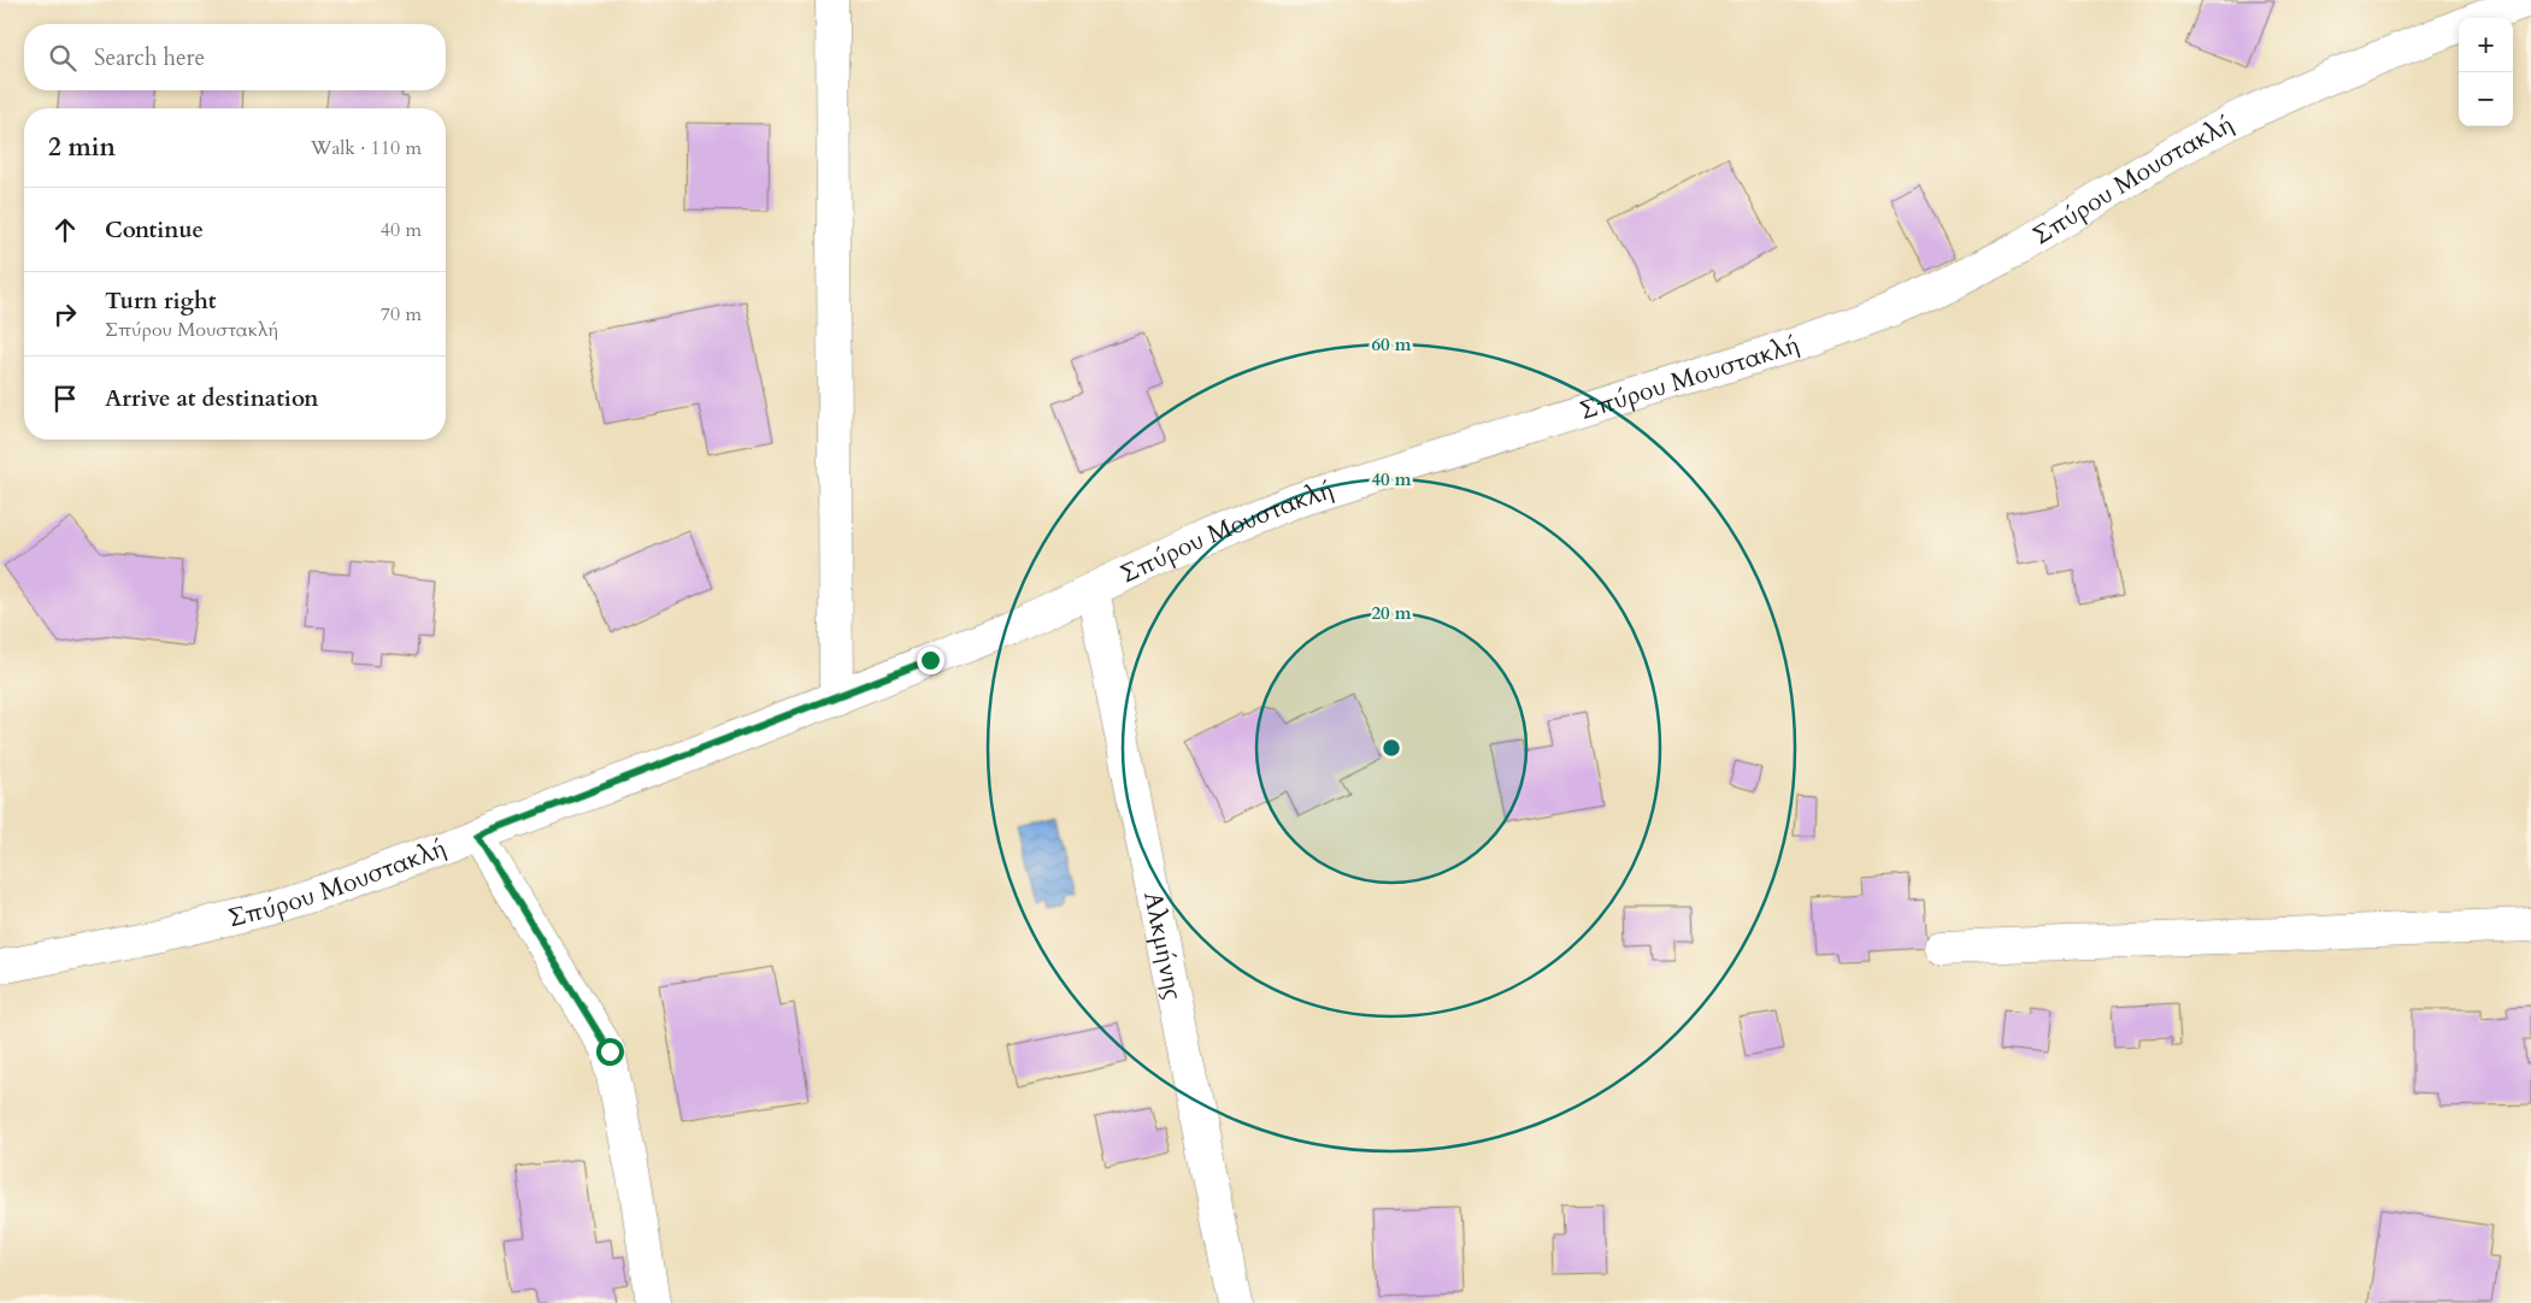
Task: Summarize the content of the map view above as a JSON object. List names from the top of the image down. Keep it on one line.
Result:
{"streets":{"street":["Σπύρου Μουστακλή","Αλκμήνης"]},"crossings":[["Σπύρου Μουστακλή","Αλκμήνης"]],"page":{"map_buttons":["+","−"],"search":"Search here","heading":["2 min","Walk · 110 m"],"list":[["Continue","40 m"],["Turn right","Σπύρου Μουστακλή","70 m"],"Arrive at destination"]},"rings":["60 m","40 m","20 m"]}
